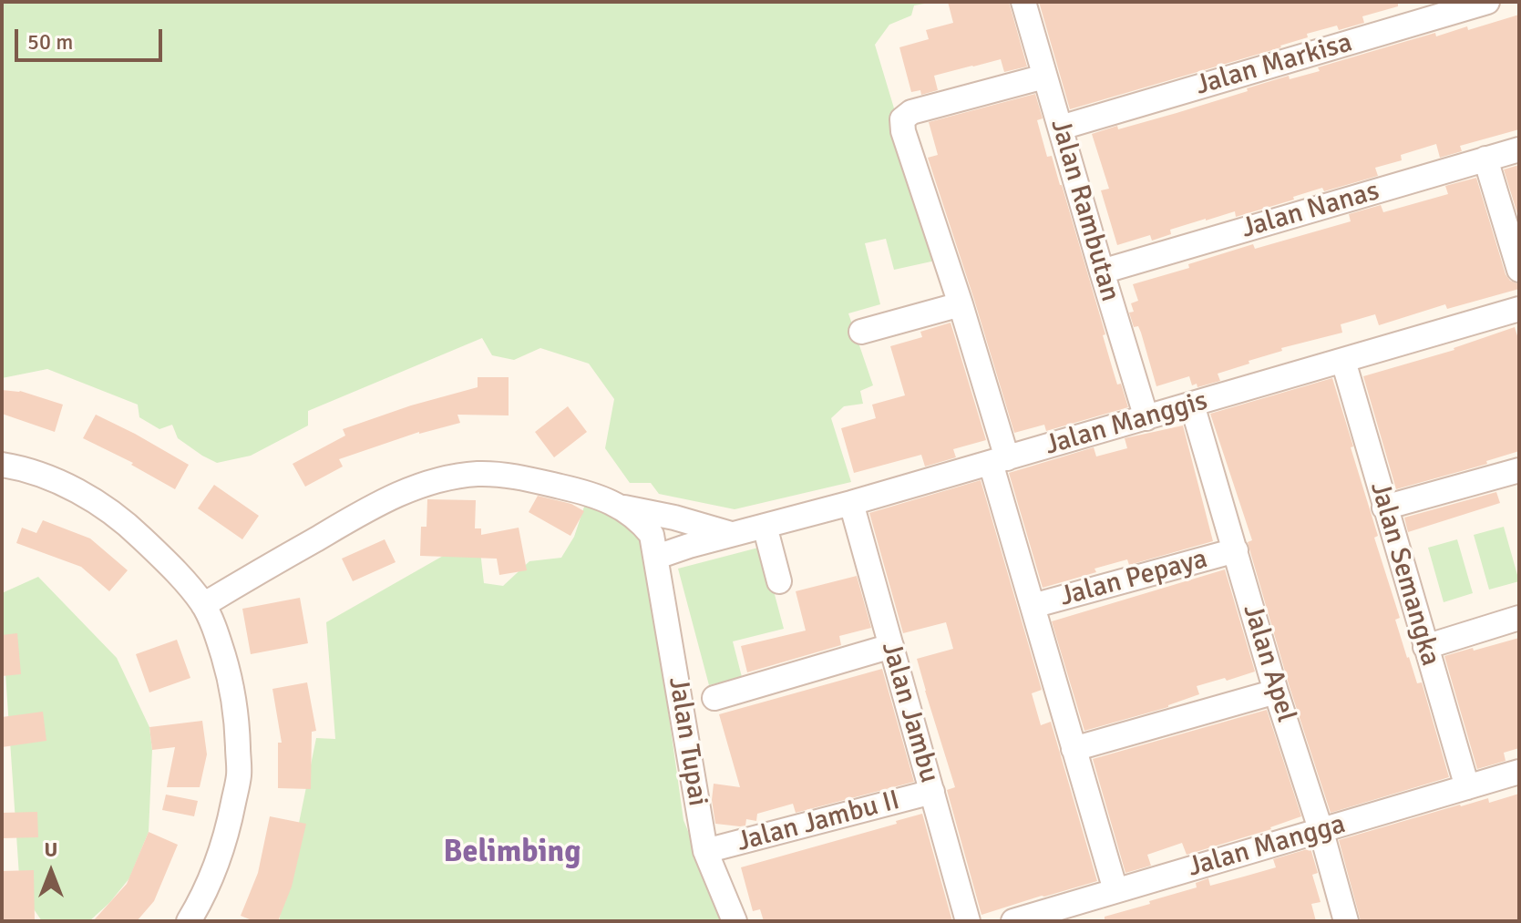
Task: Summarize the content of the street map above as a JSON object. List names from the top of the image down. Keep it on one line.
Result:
{"streets":{"street":["Jalan Markisa","Jalan Rambutan","Jalan Nanas","Jalan Manggis","Jalan Semangka","Jalan Pepaya","Jalan Apel","Jalan Jambu","Jalan Tupai","Jalan Jambu II","Jalan Mangga"]},"crossings":[["Jalan Markisa","Jalan Rambutan"],["Jalan Rambutan","Jalan Nanas"],["Jalan Rambutan","Jalan Manggis"],["Jalan Manggis","Jalan Semangka"],["Jalan Manggis","Jalan Apel"],["Jalan Manggis","Jalan Jambu"],["Jalan Manggis","Jalan Tupai"],["Jalan Semangka","Jalan Mangga"],["Jalan Pepaya","Jalan Apel"],["Jalan Apel","Jalan Mangga"],["Jalan Jambu","Jalan Jambu II"],["Jalan Tupai","Jalan Jambu II"]],"districts":["Belimbing"],"scale_bar":"50 m","north":"top"}
